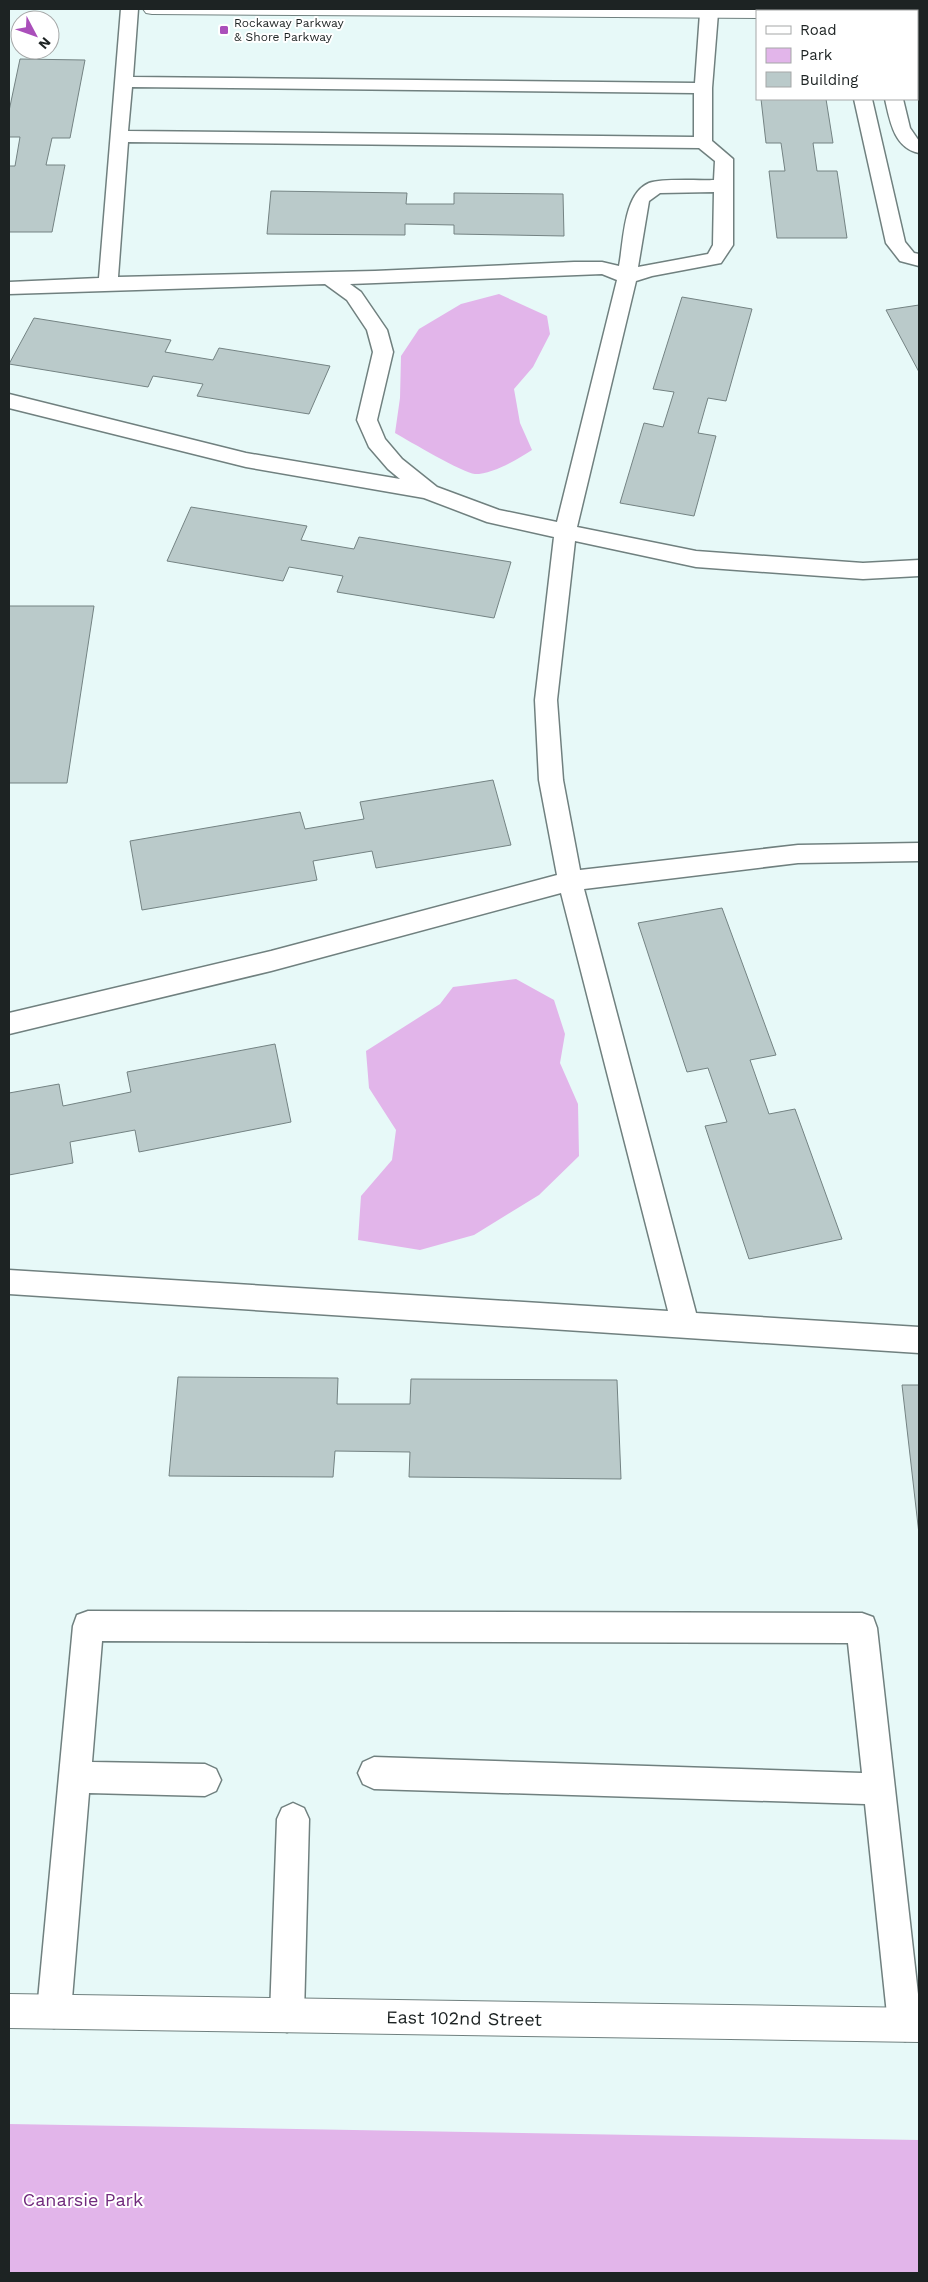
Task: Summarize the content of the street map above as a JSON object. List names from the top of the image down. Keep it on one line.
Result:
{"streets":{"main road":["East 102nd Street"]},"parks":["Canarsie Park"],"places":{"transit":["Rockaway Parkway & Shore Parkway"]},"legend":["Road","Park","Building"],"north":"bottom right"}
